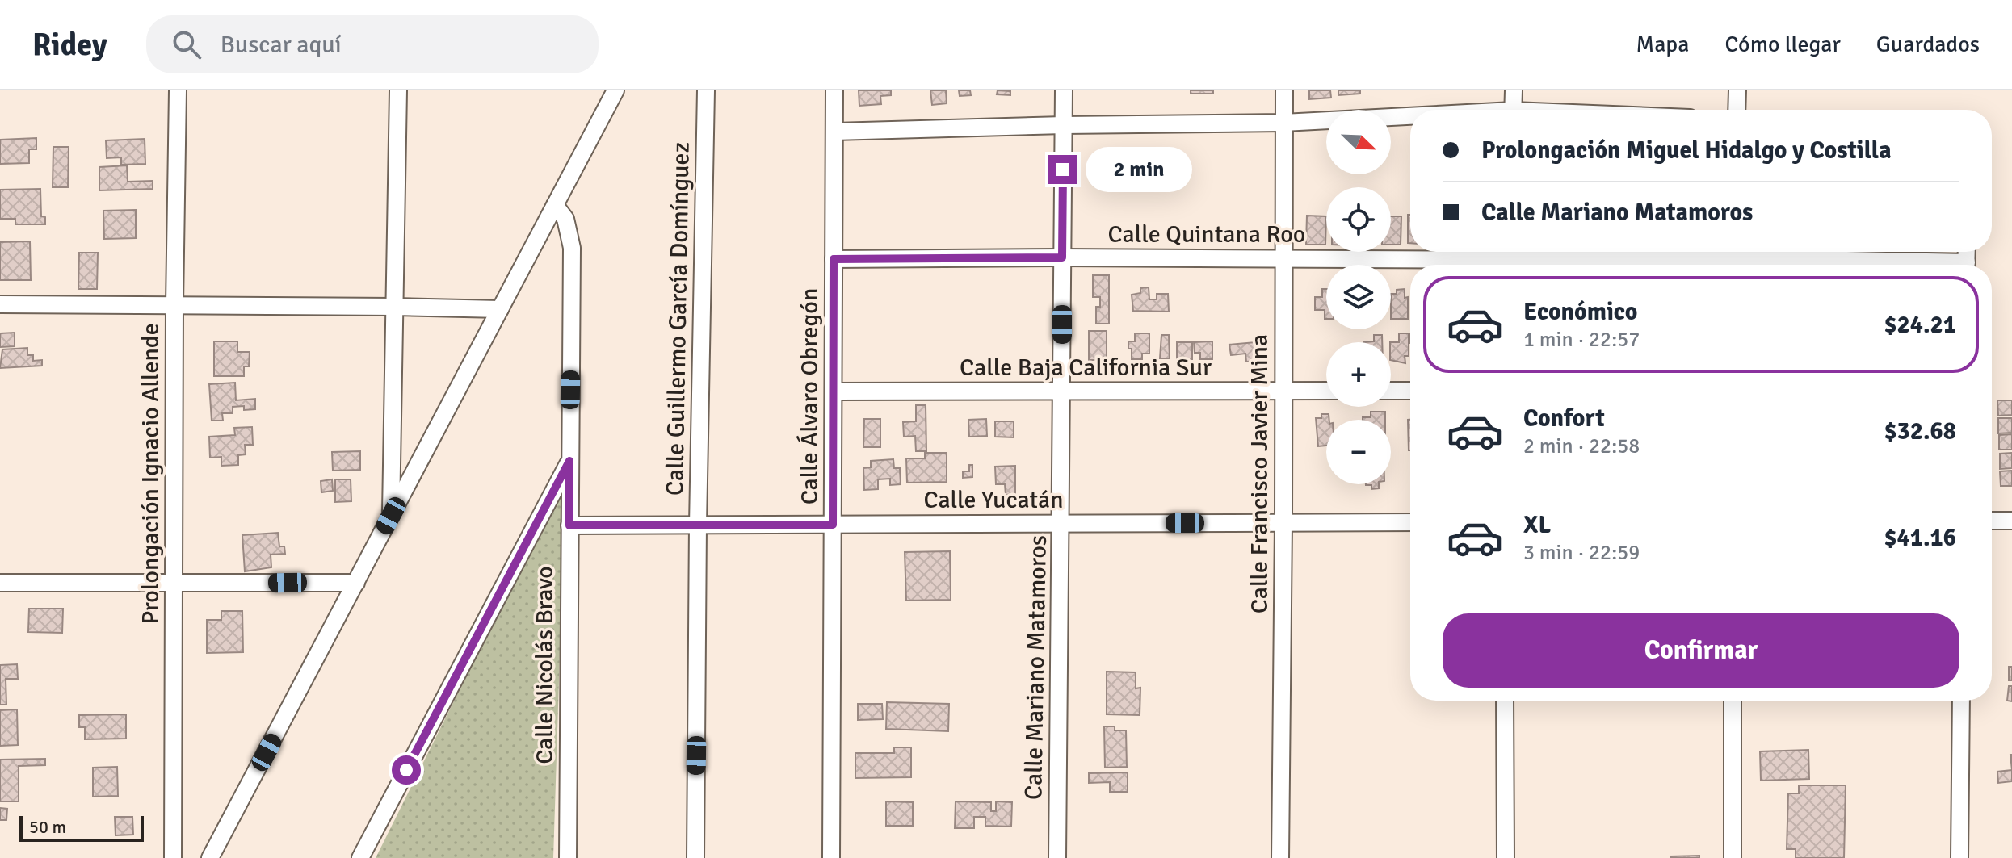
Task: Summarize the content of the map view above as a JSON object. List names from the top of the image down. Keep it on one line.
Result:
{"streets":{"street":["Calle Quintana Roo","Calle Guillermo García Domínguez","Calle Baja California Sur","Calle Álvaro Obregón","Prolongación Ignacio Allende","Calle Francisco Javier Mina","Calle Yucatán","Calle Nicolás Bravo","Calle Mariano Matamoros"]},"crossings":[["Calle Quintana Roo","Calle Álvaro Obregón"],["Calle Quintana Roo","Calle Francisco Javier Mina"],["Calle Quintana Roo","Calle Mariano Matamoros"],["Calle Guillermo García Domínguez","Calle Yucatán"],["Calle Baja California Sur","Calle Álvaro Obregón"],["Calle Baja California Sur","Calle Francisco Javier Mina"],["Calle Baja California Sur","Calle Mariano Matamoros"],["Calle Álvaro Obregón","Calle Yucatán"],["Calle Francisco Javier Mina","Calle Yucatán"],["Calle Yucatán","Calle Nicolás Bravo"],["Calle Yucatán","Calle Mariano Matamoros"]],"scale_bar":"50 m","north":"bottom right","page":{"header":"Ridey","search":"Buscar aquí","nav":["Mapa","Cómo llegar","Guardados"],"map_buttons":["+","−"],"banner":["Prolongación Miguel Hidalgo y Costilla","Calle Mariano Matamoros"],"bubble":"2 min","list":[{"name":"Económico","note":"1 min · 22:57","value":"$24.21"},{"name":"Confort","note":"2 min · 22:58","value":"$32.68"},{"name":"XL","note":"3 min · 22:59","value":"$41.16"}],"buttons":"Confirmar","scale":"50 m"}}
